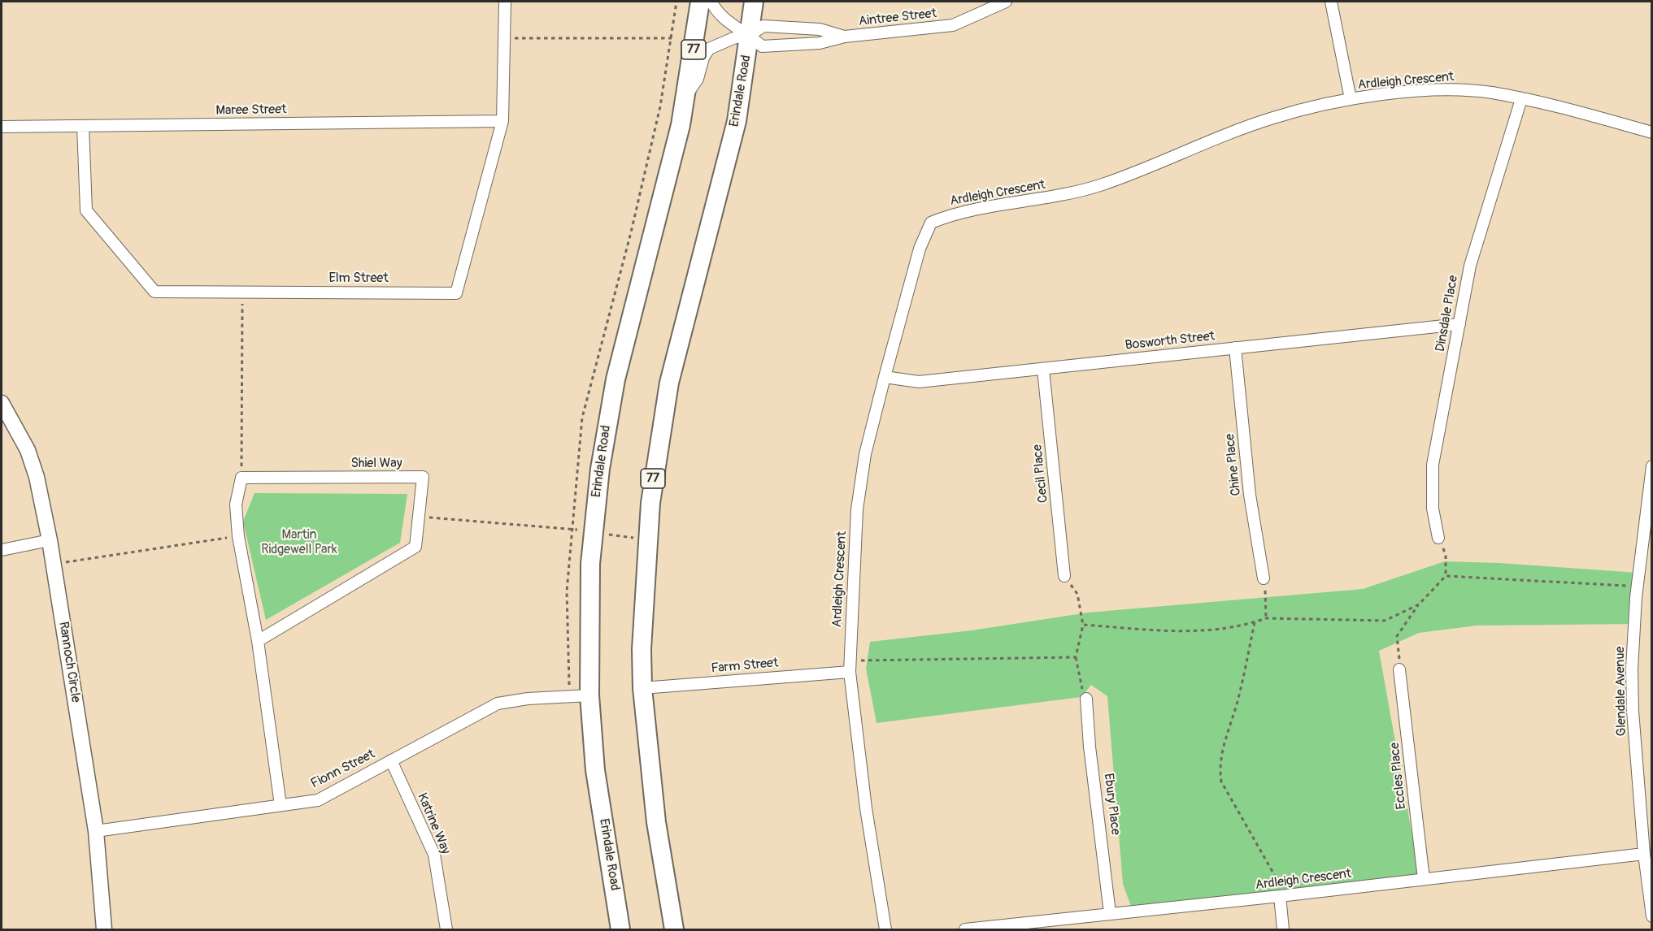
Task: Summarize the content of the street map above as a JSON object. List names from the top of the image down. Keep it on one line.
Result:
{"streets":{"main road":["77","Erindale Road"],"street":["Aintree Street","Ardleigh Crescent","Maree Street","Elm Street","Dinsdale Place","Bosworth Street","Shiel Way","Chine Place","Cecil Place","Rannoch Circle","Farm Street","Glendale Avenue","Fionn Street","Eccles Place","Ebury Place","Katrine Way"]},"crossings":[["Aintree Street","Erindale Road"],["Ardleigh Crescent","Dinsdale Place"],["Ardleigh Crescent","Bosworth Street"],["Ardleigh Crescent","Farm Street"],["Ardleigh Crescent","Glendale Avenue"],["Ardleigh Crescent","Eccles Place"],["Ardleigh Crescent","Ebury Place"],["Erindale Road","Farm Street"],["Erindale Road","Fionn Street"],["Maree Street","Elm Street"],["Dinsdale Place","Bosworth Street"],["Bosworth Street","Chine Place"],["Bosworth Street","Cecil Place"],["Rannoch Circle","Fionn Street"],["Fionn Street","Katrine Way"]],"parks":["Martin Ridgewell Park"]}
